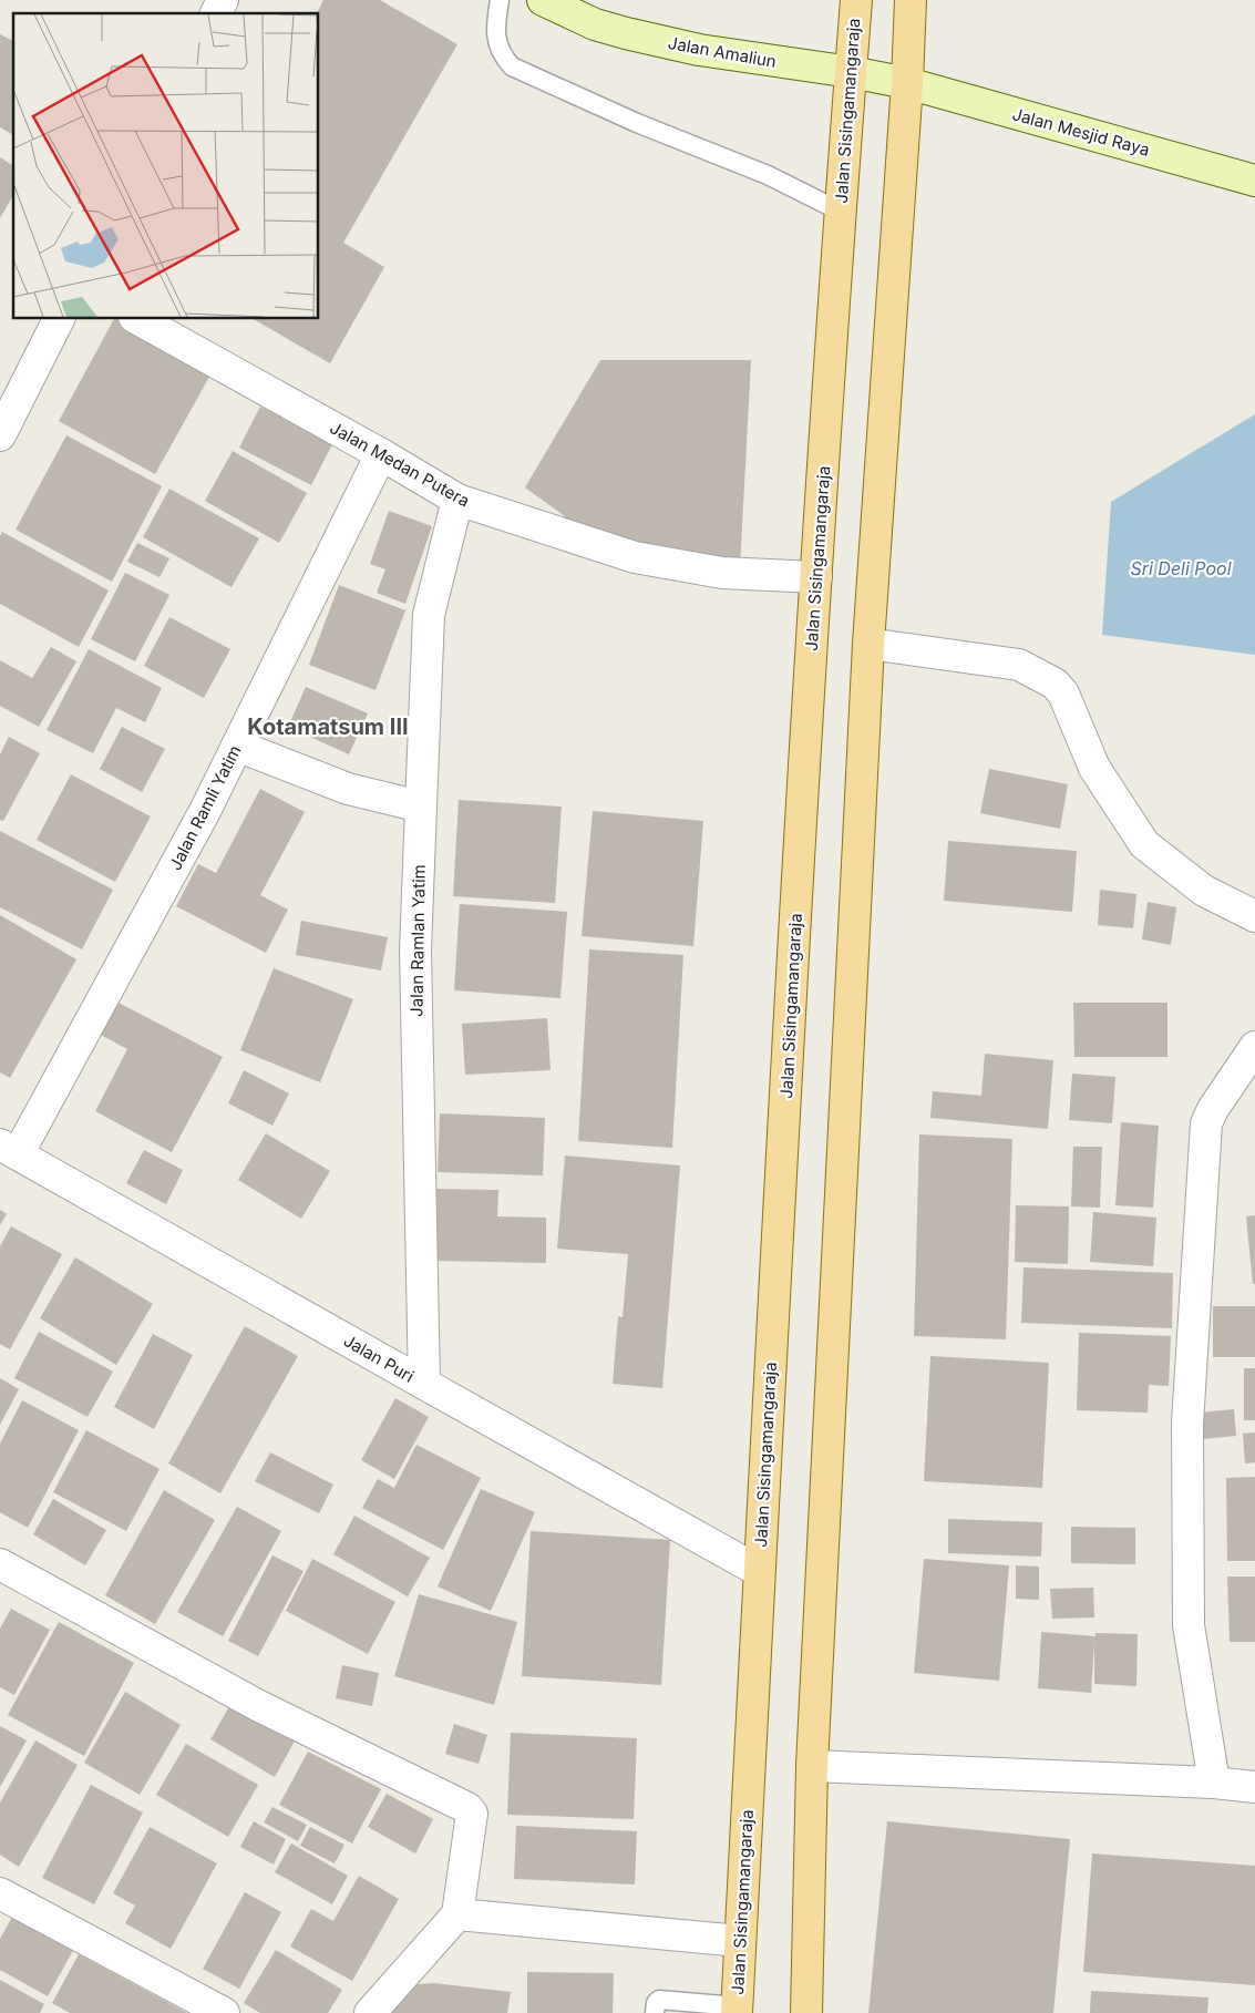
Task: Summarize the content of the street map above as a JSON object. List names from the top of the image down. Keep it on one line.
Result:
{"streets":{"main road":["Jalan Sisingamangaraja"],"street":["Jalan Amaliun","Jalan Mesjid Raya","Jalan Medan Putera","Jalan Ramli Yatim","Jalan Ramlan Yatim","Jalan Puri"]},"crossings":[["Jalan Amaliun","Jalan Sisingamangaraja"],["Jalan Amaliun","Jalan Mesjid Raya"],["Jalan Sisingamangaraja","Jalan Medan Putera"],["Jalan Sisingamangaraja","Jalan Puri"],["Jalan Medan Putera","Jalan Ramli Yatim"],["Jalan Medan Putera","Jalan Ramlan Yatim"],["Jalan Ramli Yatim","Jalan Puri"],["Jalan Ramlan Yatim","Jalan Puri"]],"districts":["Kotamatsum III"],"water":["Sri Deli Pool"]}
